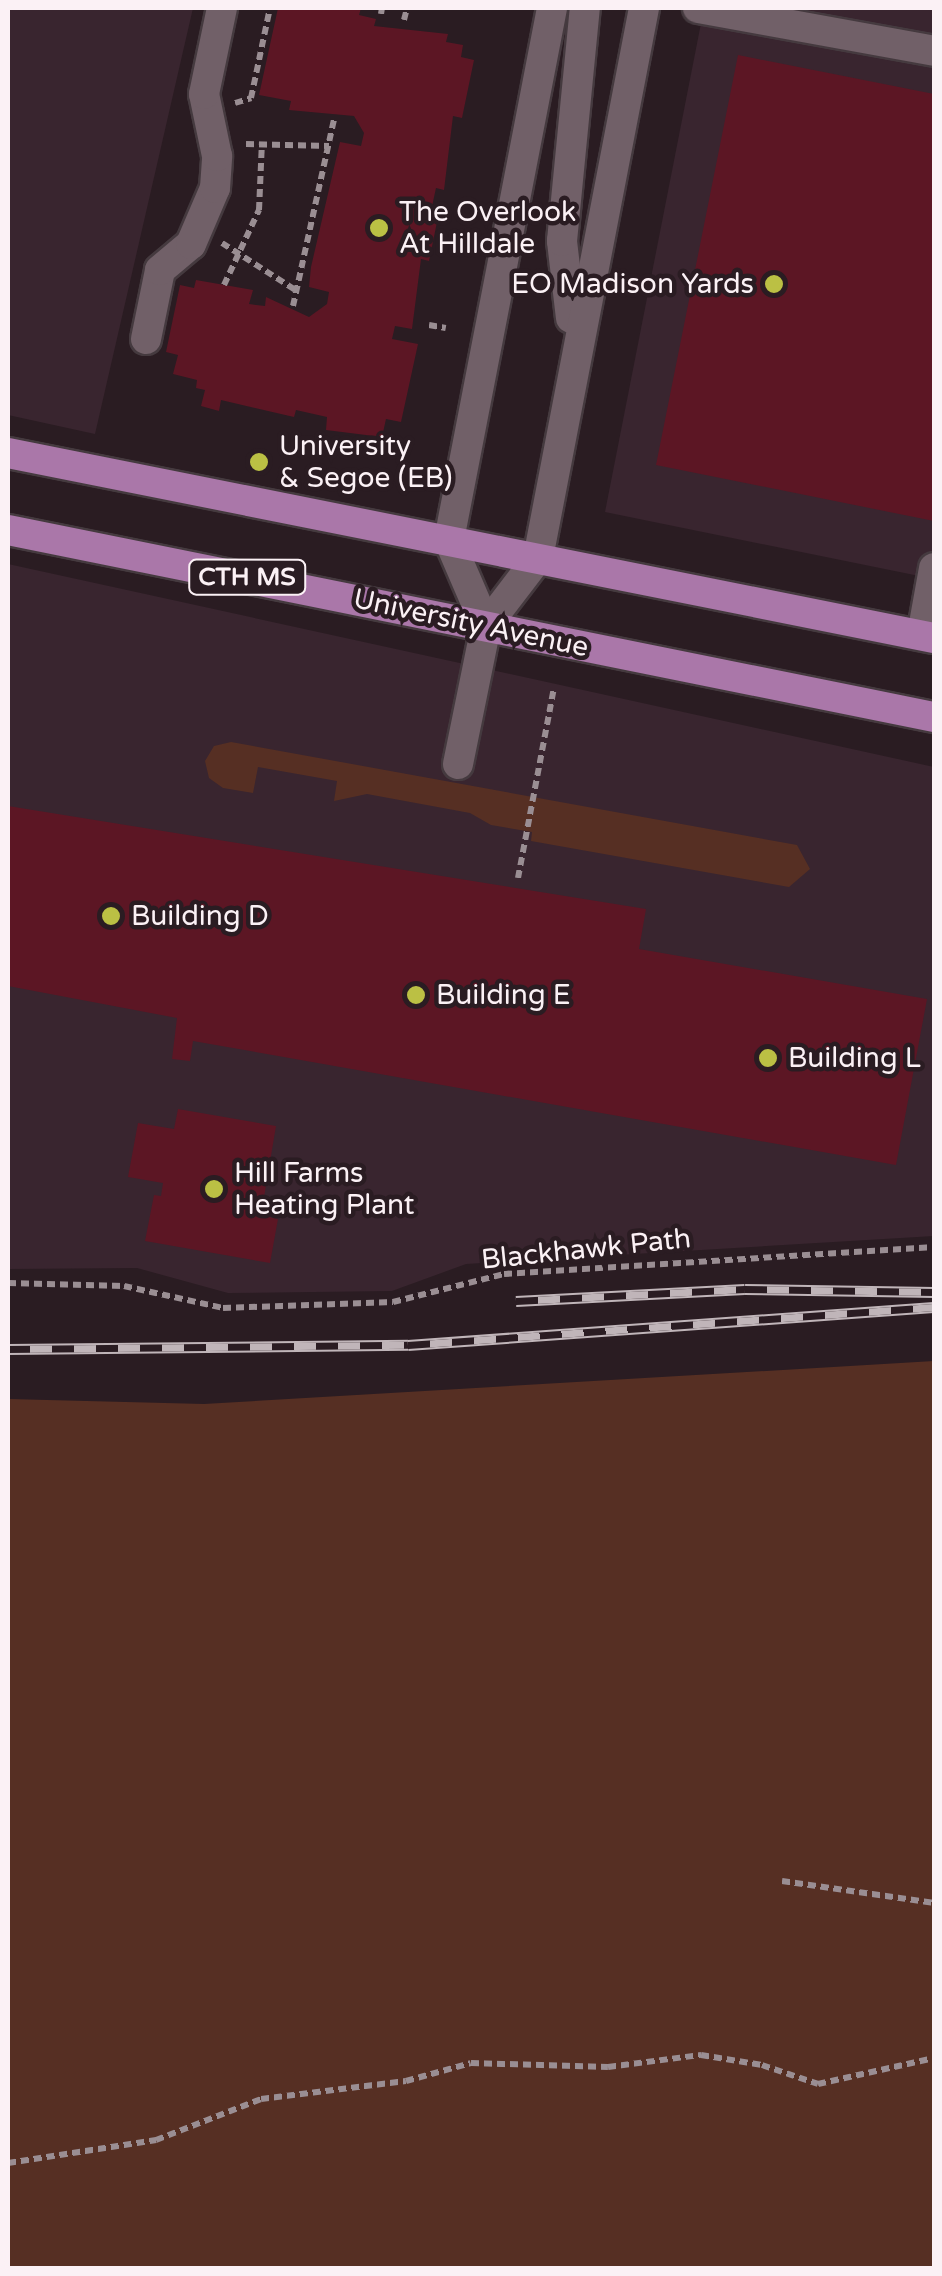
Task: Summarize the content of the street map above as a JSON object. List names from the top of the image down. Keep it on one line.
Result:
{"streets":{"main road":["CTH MS","University Avenue"],"path":["Blackhawk Path"]},"places":["The Overlook At Hilldale","EO Madison Yards","University & Segoe (EB)","Building D","Building E","Building L","Hill Farms Heating Plant"]}
